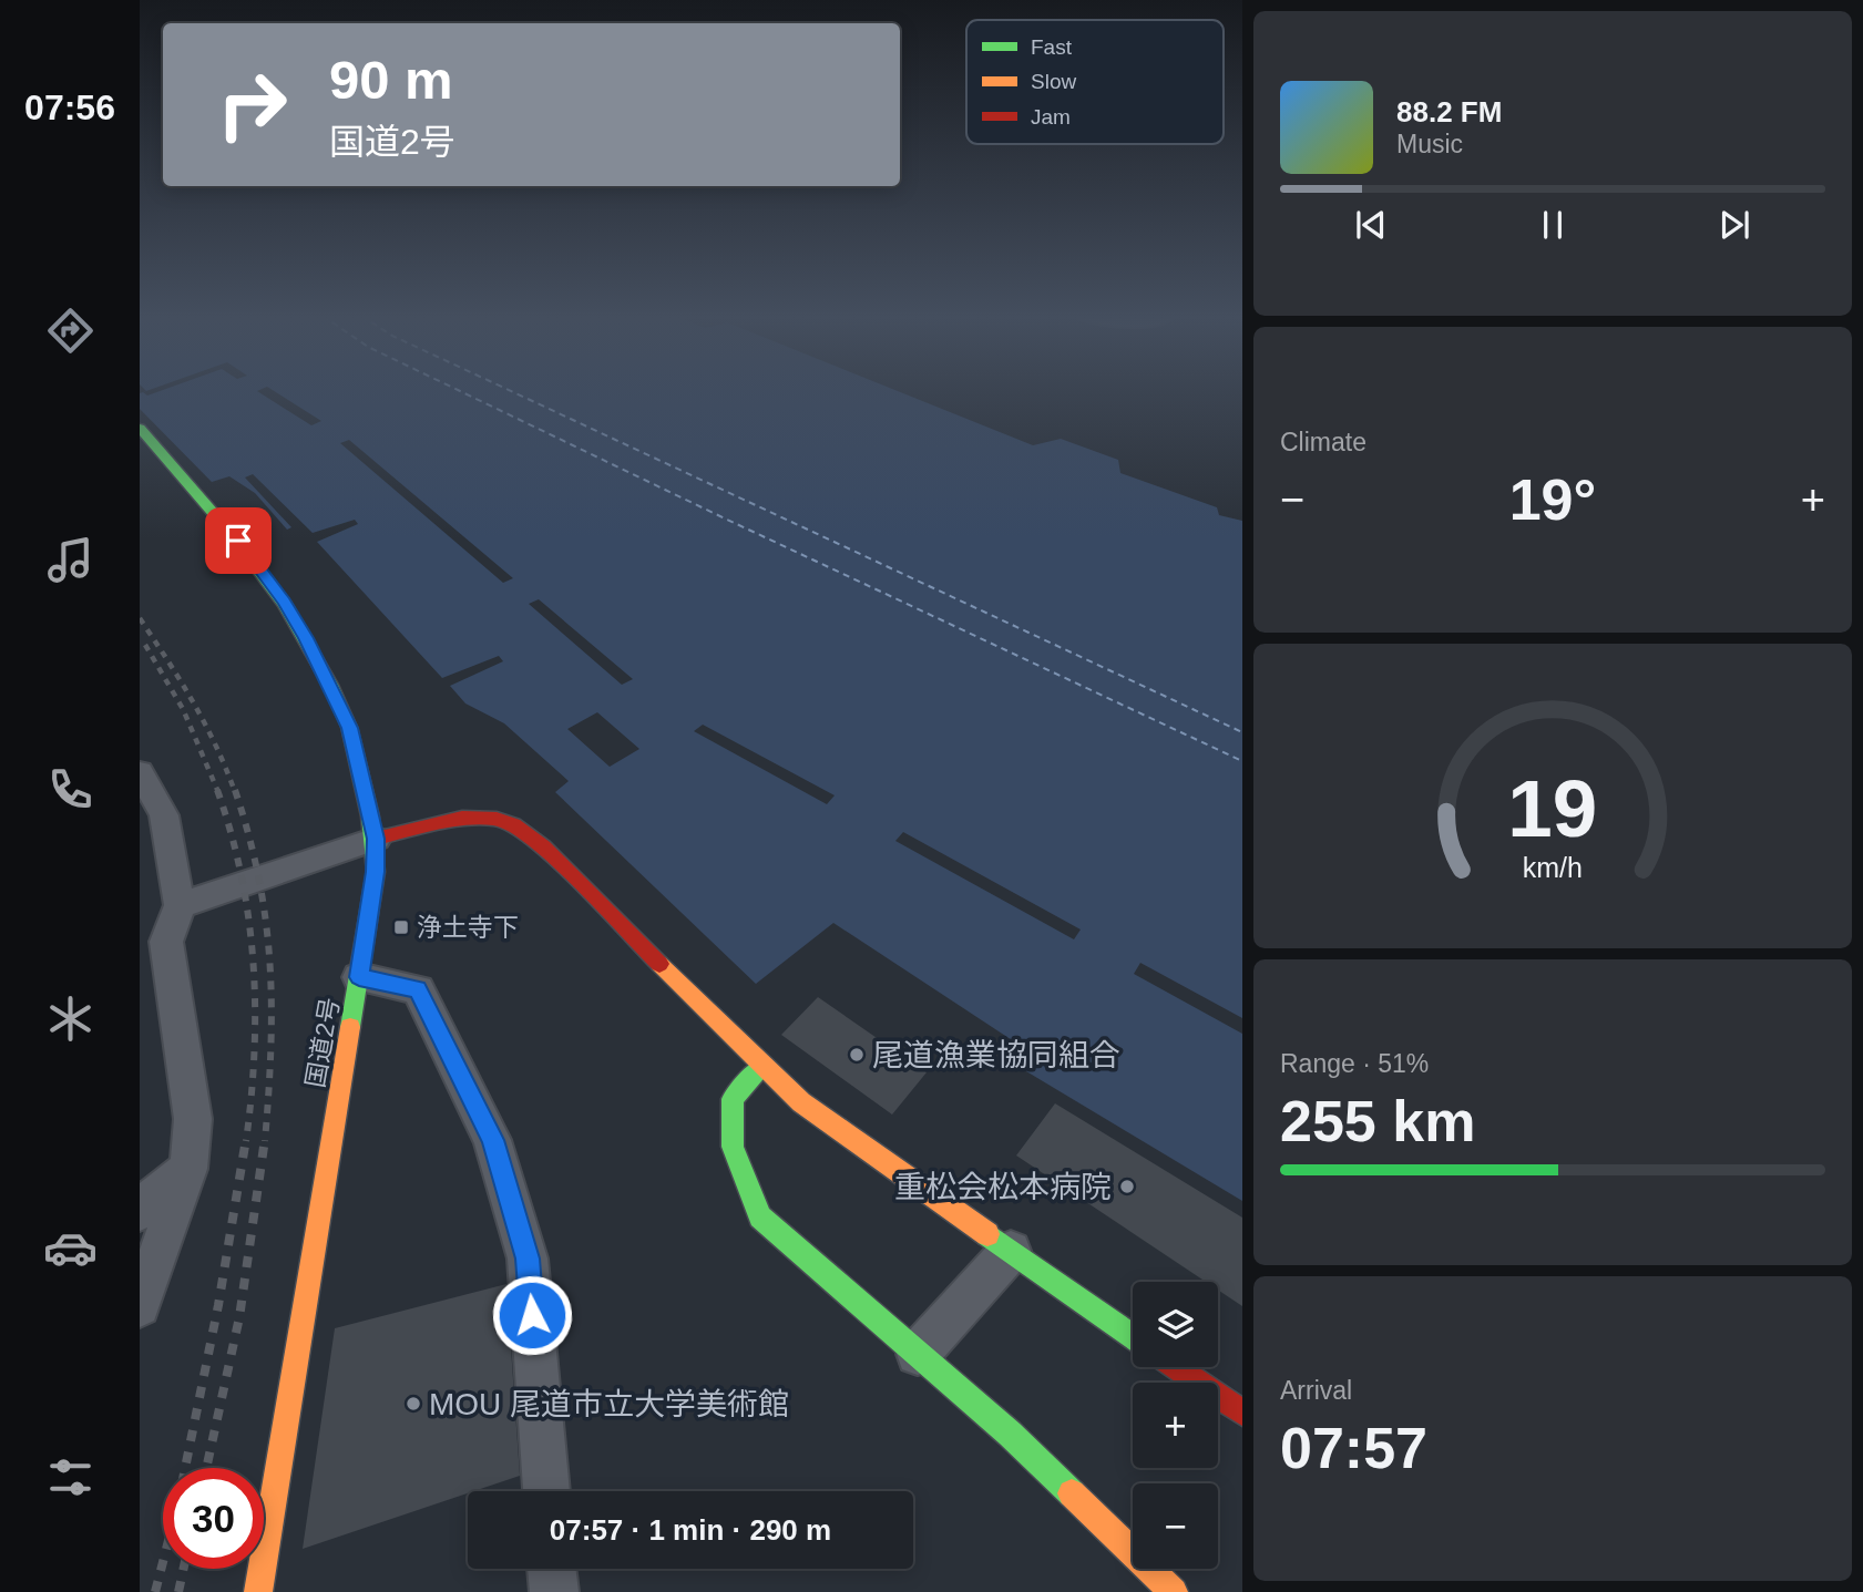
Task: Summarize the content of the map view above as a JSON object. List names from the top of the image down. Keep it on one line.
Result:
{"streets":{"main road":["国道2号"]},"places":{"transit":["浄土寺下"],"other":["尾道漁業協同組合","重松会松本病院","MOU 尾道市立大学美術館"]},"legend":["Fast","Slow","Jam"],"page":{"tabs":"07:56","turn":["90 m","国道2号"],"song":["88.2 FM","Music"],"tile":["Climate",["Range · 51%","255 km"],["Arrival","07:57"]],"heat":["−","19°","+"],"map_buttons":["+","−"],"limit":"30","trip":"07:57 · 1 min · 290 m","gauge":["19","km/h"]}}
